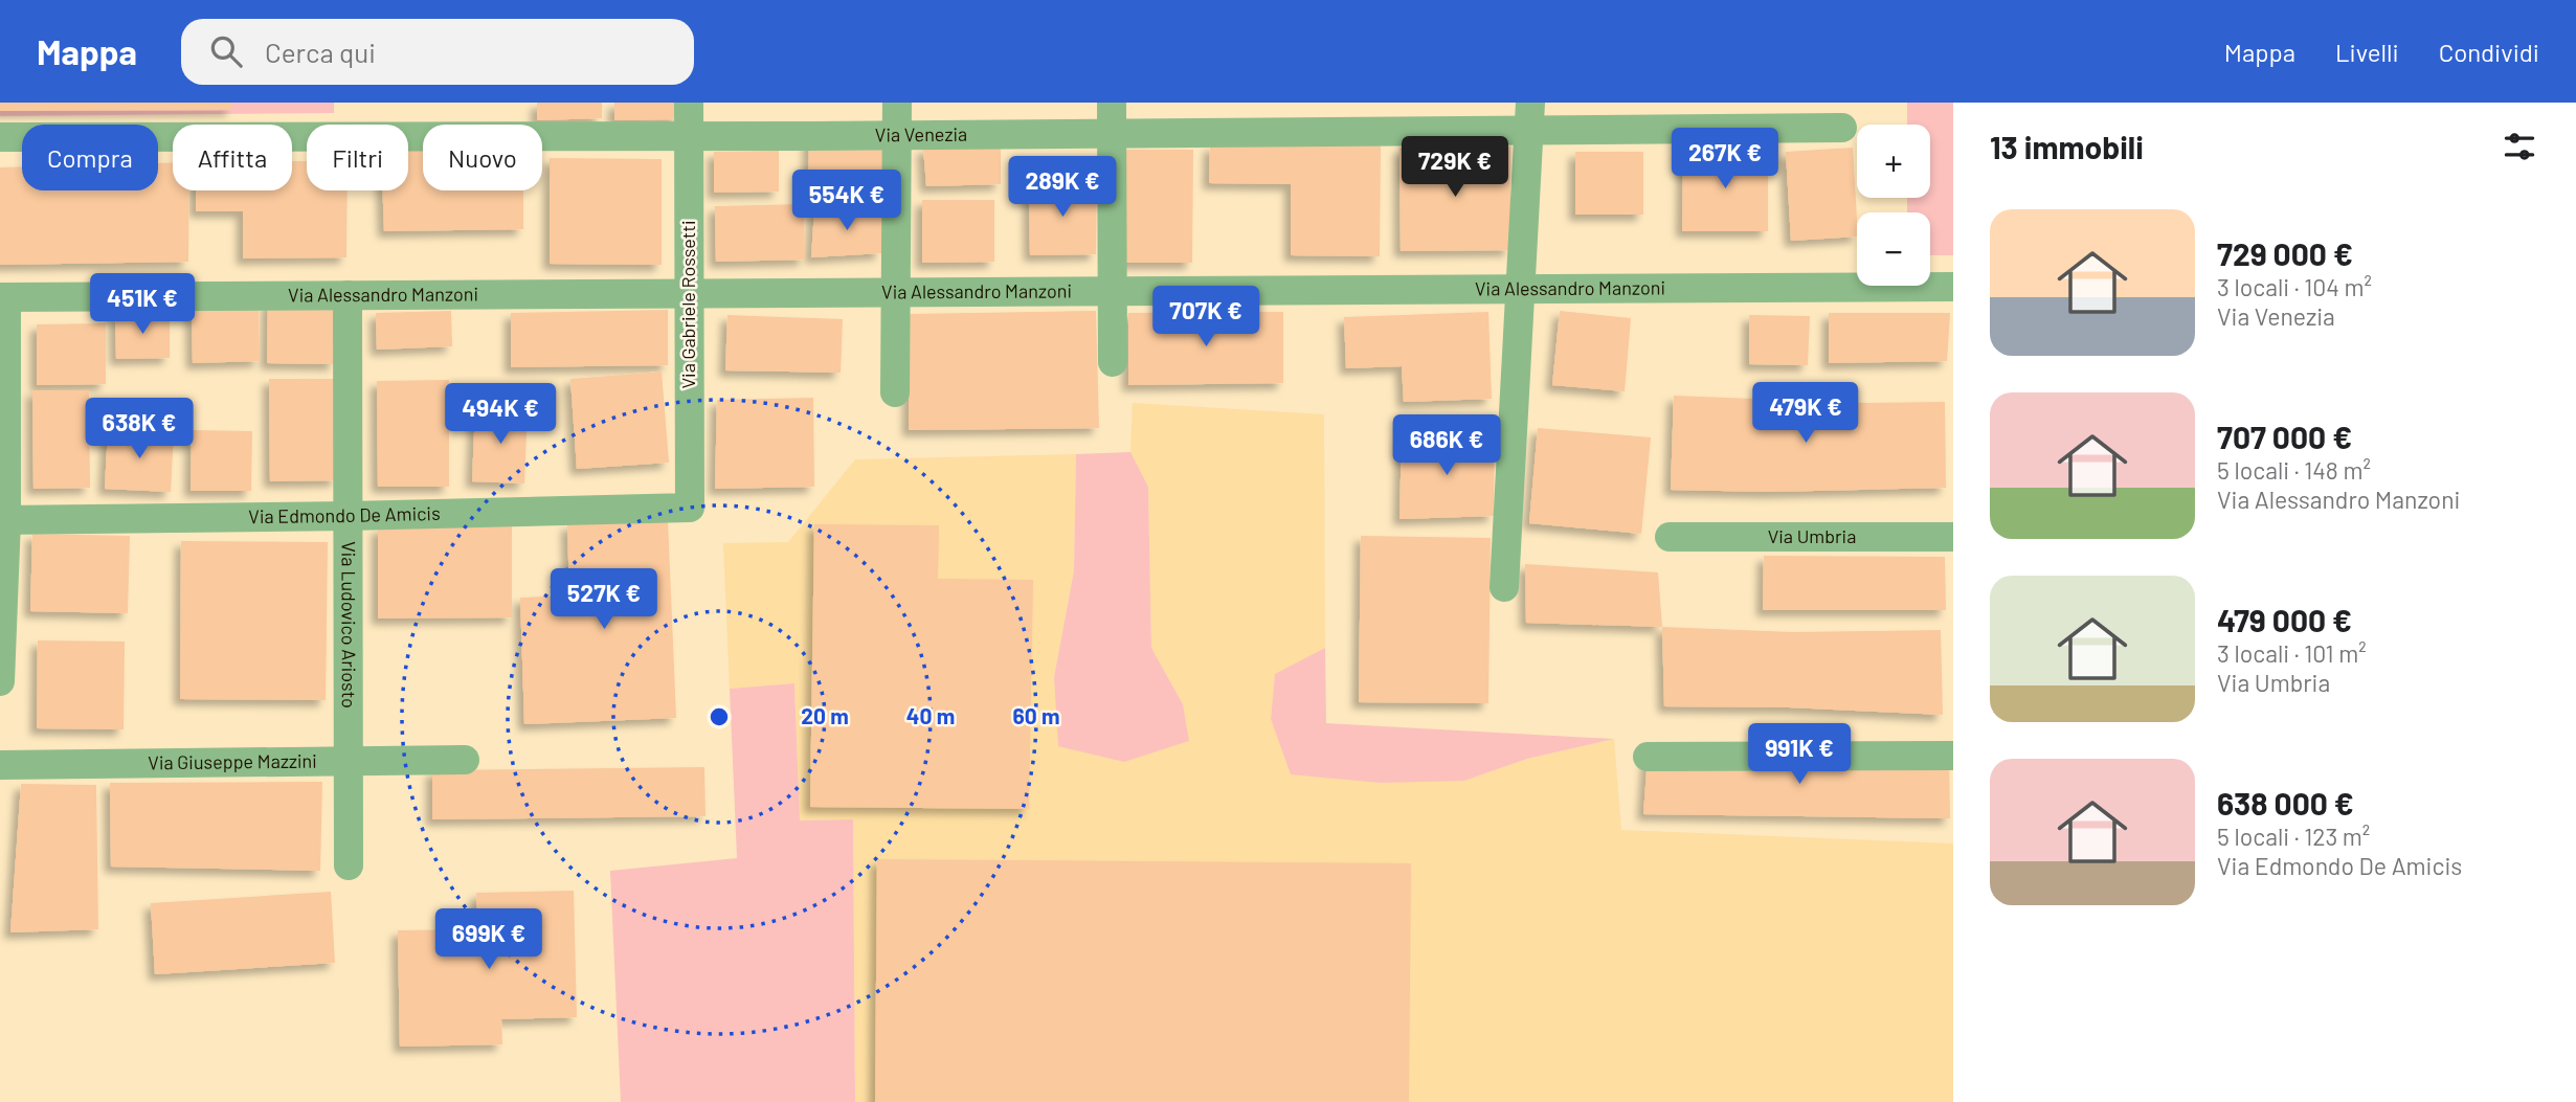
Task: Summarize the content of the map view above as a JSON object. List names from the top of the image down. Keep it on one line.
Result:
{"streets":{"street":["Via Venezia","Via Alessandro Manzoni","Via Gabriele Rossetti","Via Edmondo De Amicis","Via Umbria","Via Ludovico Ariosto","Via Giuseppe Mazzini"]},"crossings":[["Via Venezia","Via Gabriele Rossetti"],["Via Alessandro Manzoni","Via Gabriele Rossetti"],["Via Alessandro Manzoni","Via Ludovico Ariosto"],["Via Gabriele Rossetti","Via Edmondo De Amicis"],["Via Edmondo De Amicis","Via Ludovico Ariosto"],["Via Ludovico Ariosto","Via Giuseppe Mazzini"]],"page":{"header":"Mappa","search":"Cerca qui","nav":["Mappa","Livelli","Condividi"],"heading":"13 immobili","map_buttons":["+","−"],"chip":["Compra","Affitta","Filtri","Nuovo"],"price":["267K €","729K €","289K €","554K €","451K €","707K €","479K €","494K €","638K €","686K €","527K €","991K €","699K €"],"list":[{"name":"729 000 €","note":"3 locali · 104 m² · Via Venezia"},{"name":"707 000 €","note":"5 locali · 148 m² · Via Alessandro Manzoni"},{"name":"479 000 €","note":"3 locali · 101 m² · Via Umbria"},{"name":"638 000 €","note":"5 locali · 123 m² · Via Edmondo De Amicis"}]},"rings":["20 m","40 m","60 m"]}
